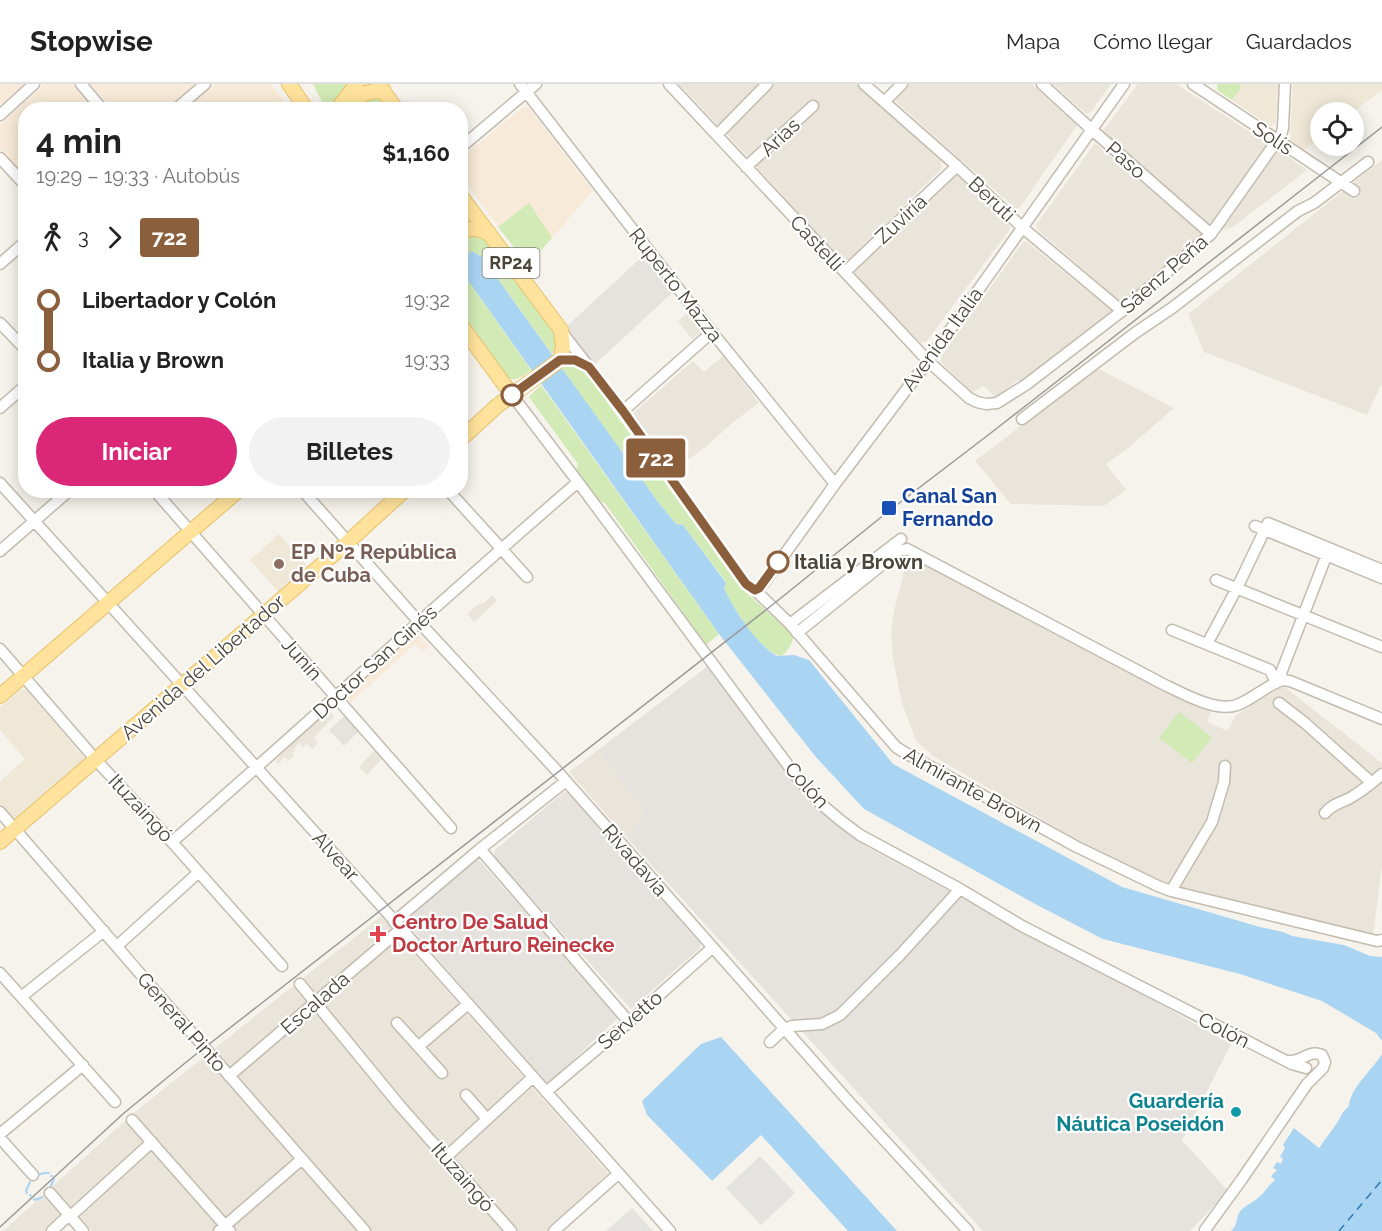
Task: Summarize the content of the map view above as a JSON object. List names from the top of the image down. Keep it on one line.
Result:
{"streets":{"main road":["RP24","Avenida del Libertador","Colón","Almirante Brown"],"street":["Arias","Solís","Paso","Beruti","Zuviría","Castelli","Sáenz Peña","Ruperto Mazza","Avenida Italia","Junín","Doctor San Ginés","Ituzaingó","Alvear","Rivadavia","Escalada","Servetto","General Pinto"]},"crossings":[["Arias","Castelli"],["Solís","Sáenz Peña"],["Paso","Sáenz Peña"],["Paso","Avenida Italia"],["Beruti","Zuviría"],["Beruti","Sáenz Peña"],["Beruti","Avenida Italia"],["Zuviría","Castelli"],["Castelli","Sáenz Peña"],["Castelli","Avenida Italia"],["RP24","Almirante Brown"],["Ruperto Mazza","Avenida Italia"],["Avenida Italia","Almirante Brown"],["Junín","Doctor San Ginés"],["Junín","Avenida del Libertador"],["Doctor San Ginés","Colón"],["Doctor San Ginés","Ituzaingó"],["Doctor San Ginés","Alvear"],["Doctor San Ginés","Rivadavia"],["Avenida del Libertador","Ituzaingó"],["Avenida del Libertador","Alvear"],["Avenida del Libertador","Rivadavia"],["Avenida del Libertador","General Pinto"],["Ituzaingó","Escalada"],["Alvear","Escalada"],["Alvear","Servetto"],["Rivadavia","Escalada"],["Rivadavia","Servetto"],["Escalada","General Pinto"]],"places":{"transit":["Canal San Fernando"],"other":["Italia y Brown","EP Nº2 República de Cuba","Guardería Náutica Poseidón"],"health":["Centro De Salud Doctor Arturo Reinecke"]},"lines":["bus line 722"],"page":{"header":"Stopwise","nav":["Mapa","Cómo llegar","Guardados"],"on_map":"722","heading":["4 min","19:29 – 19:33 · Autobús","$1,160"],"legs":["3","722"],"list":[{"name":"Libertador y Colón","value":"19:32"},{"name":"Italia y Brown","value":"19:33"}],"buttons":["Iniciar","Billetes"]}}
